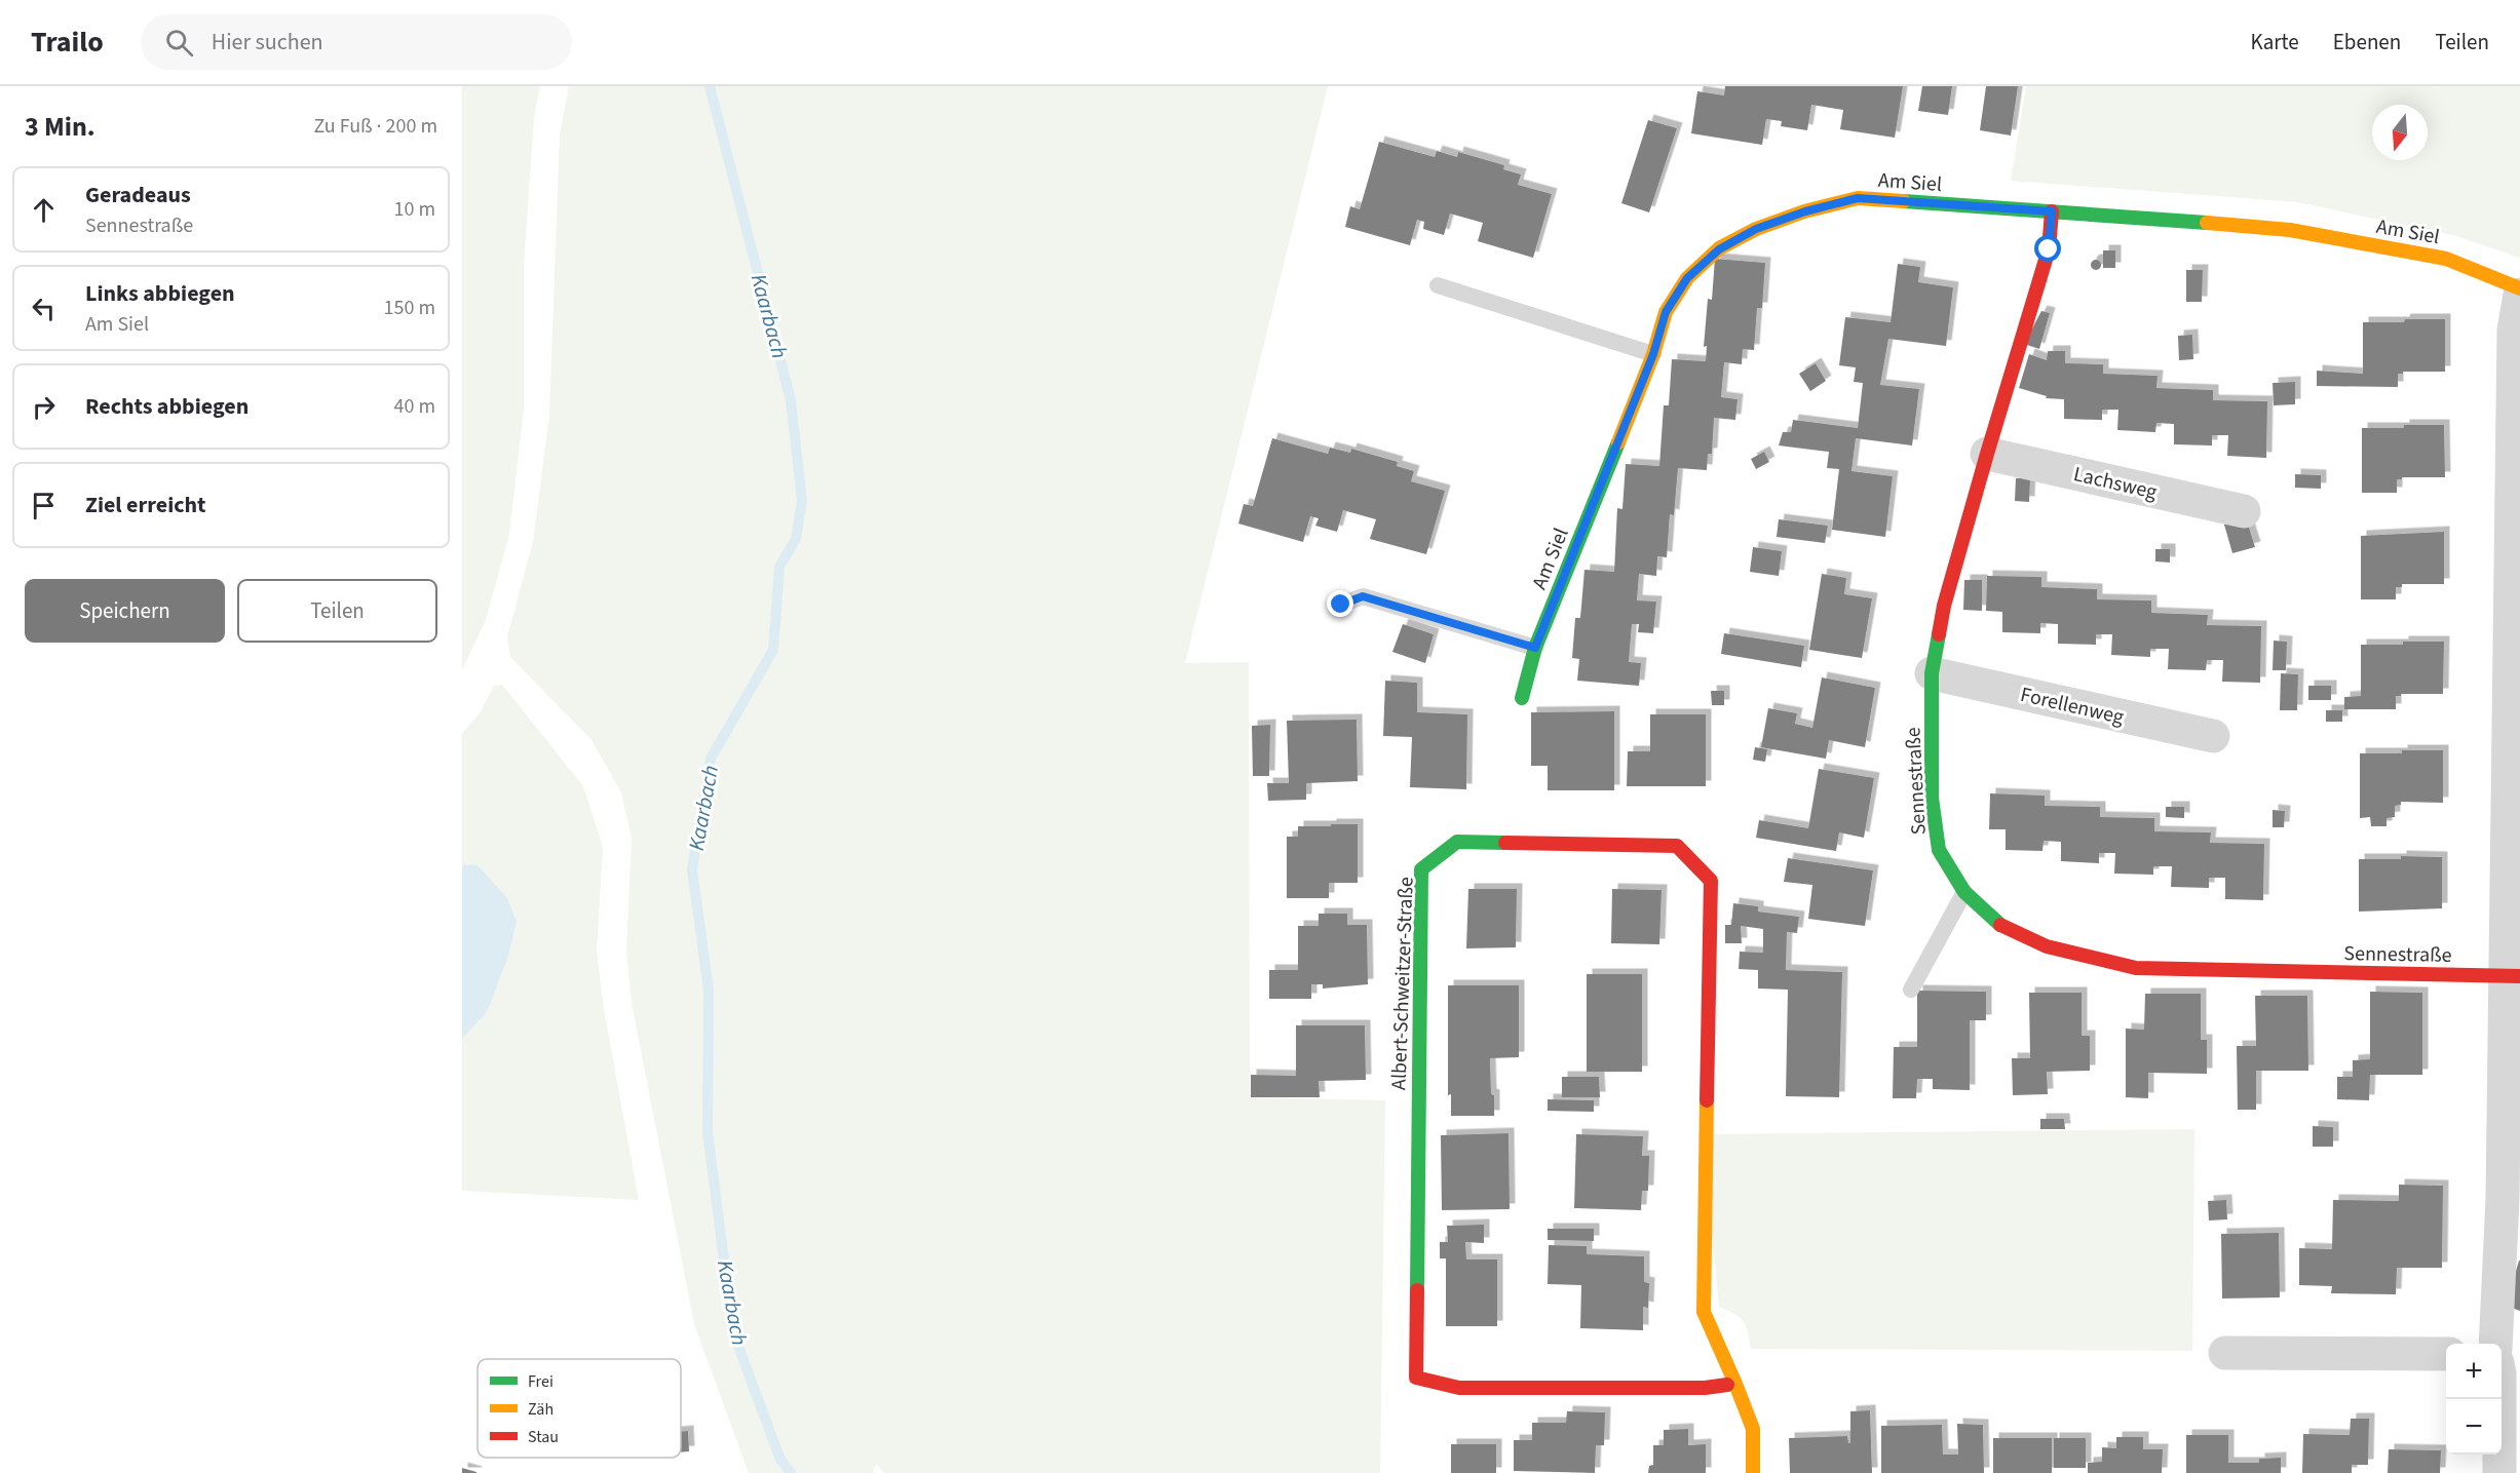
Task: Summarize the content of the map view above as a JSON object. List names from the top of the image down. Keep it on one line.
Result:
{"streets":{"street":["Am Siel","Lachsweg","Forellenweg","Sennestraße","Albert-Schweitzer-Straße"]},"crossings":[["Am Siel","Sennestraße"],["Lachsweg","Sennestraße"],["Forellenweg","Sennestraße"]],"water":["Kaarbach"],"legend":["Frei","Zäh","Stau"],"north":"bottom","page":{"header":"Trailo","search":"Hier suchen","nav":["Karte","Ebenen","Teilen"],"heading":["3 Min.","Zu Fuß · 200 m"],"list":[["Geradeaus","Sennestraße","10 m"],["Links abbiegen","Am Siel","150 m"],["Rechts abbiegen","40 m"],"Ziel erreicht"],"buttons":["Speichern","Teilen"],"map_buttons":["+","−"]}}
